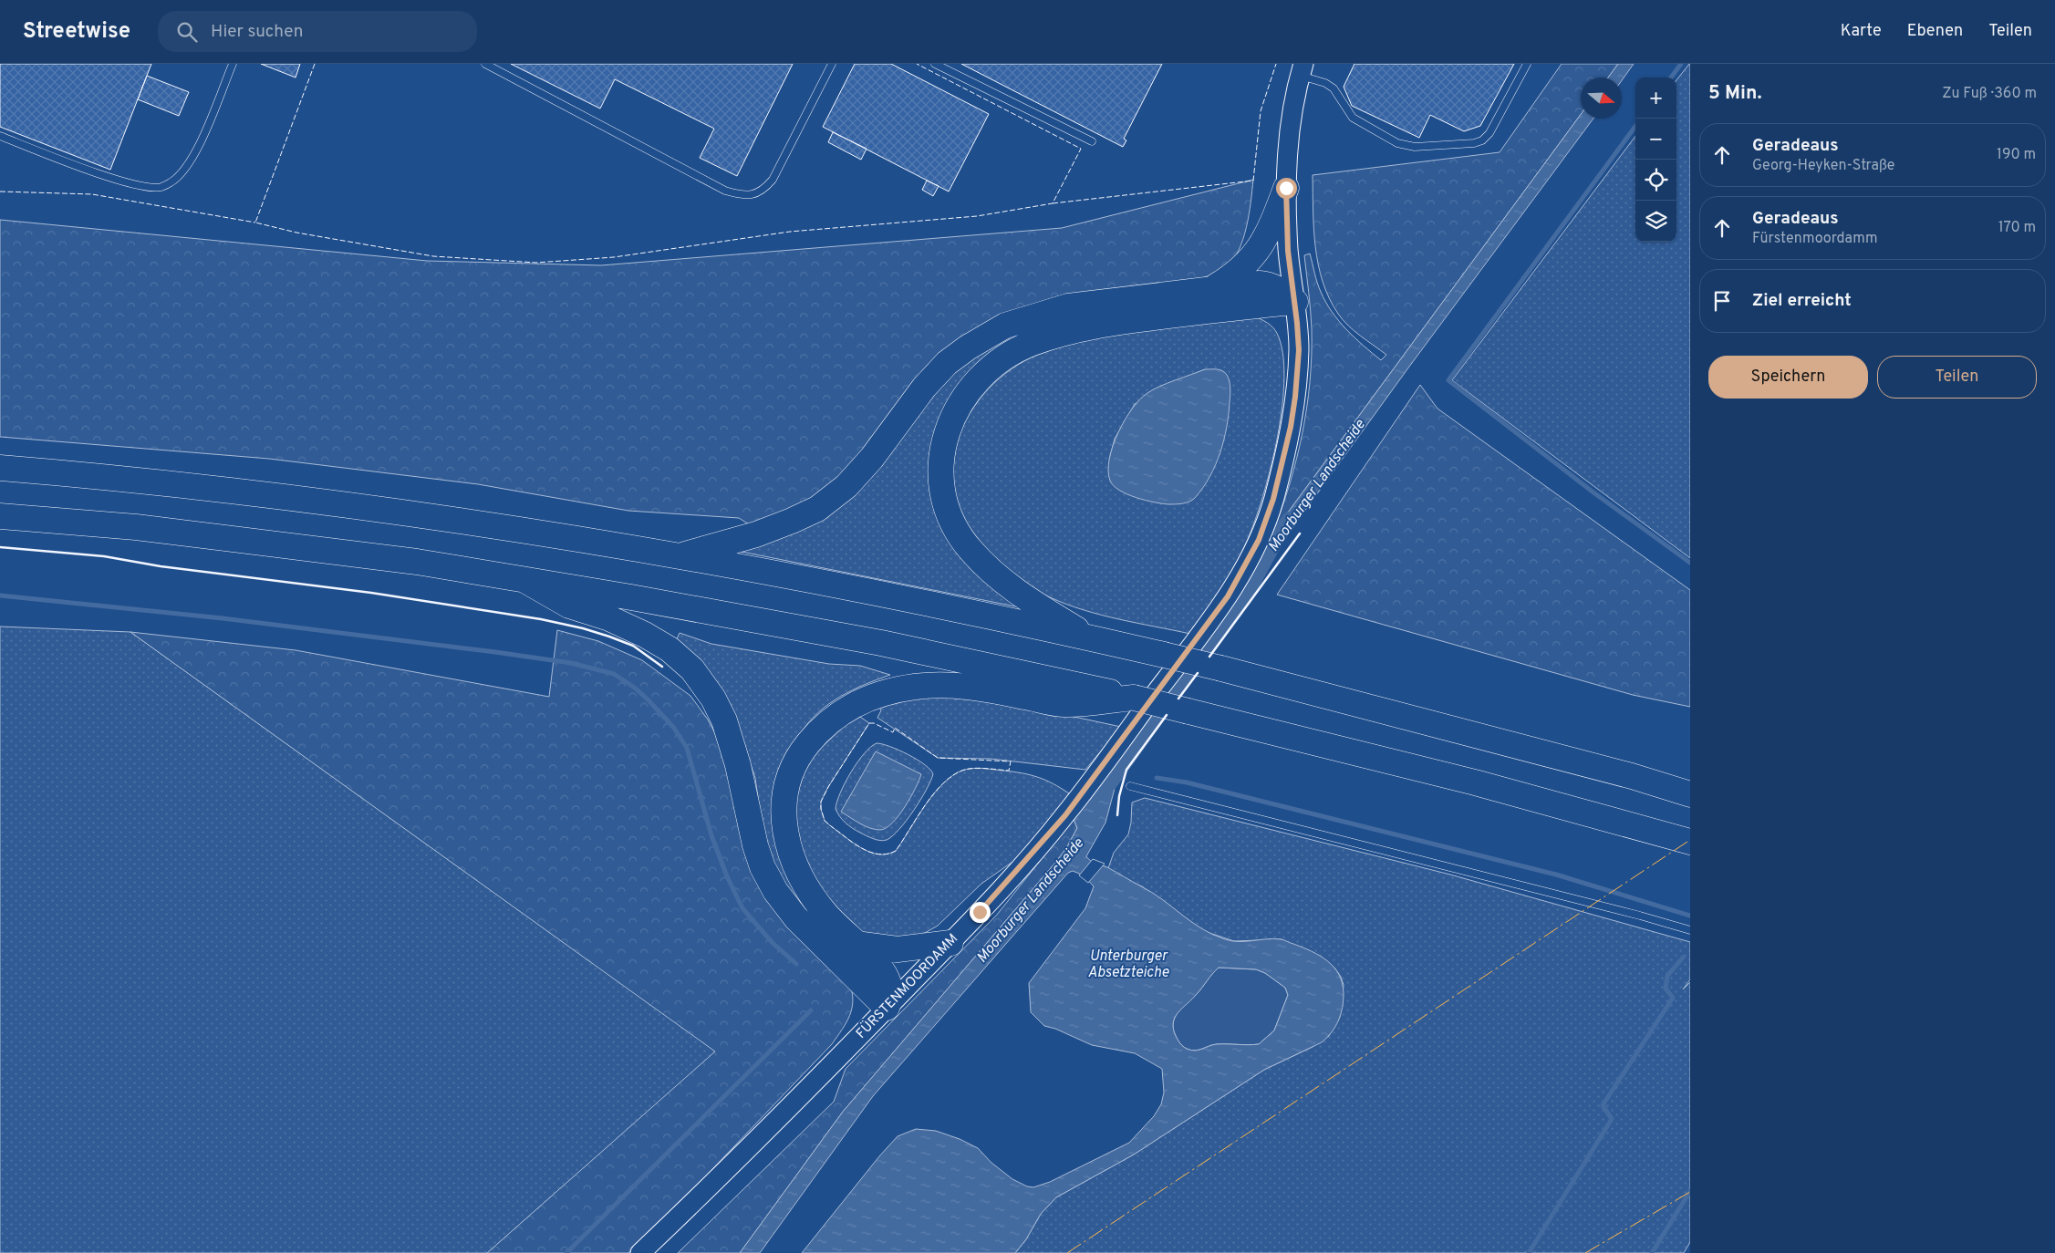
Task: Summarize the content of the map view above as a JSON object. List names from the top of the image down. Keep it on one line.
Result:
{"streets":{"main road":["FÜRSTENMOORDAMM"]},"water":["Moorburger Landscheide","Unterburger Absetzteiche"],"north":"right","page":{"header":"Streetwise","search":"Hier suchen","nav":["Karte","Ebenen","Teilen"],"heading":["5 Min.","Zu Fuß · 360 m"],"map_buttons":["+","−"],"list":[["Geradeaus","Georg-Heyken-Straße","190 m"],["Geradeaus","Fürstenmoordamm","170 m"],"Ziel erreicht"],"buttons":["Speichern","Teilen"]}}
